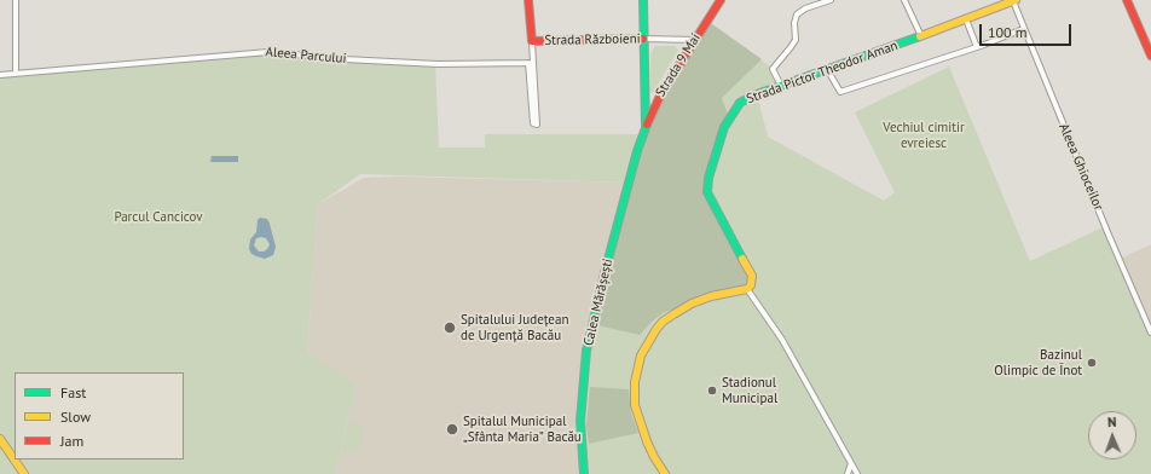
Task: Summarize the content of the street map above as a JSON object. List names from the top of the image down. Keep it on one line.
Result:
{"streets":{"street":["Strada Războieni","Aleea Parcului","Strada 9 Mai","Strada Pictor Theodor Aman","Aleea Ghioceilor","Calea Mărășești"]},"crossings":[["Strada Războieni","Strada 9 Mai"],["Strada Războieni","Calea Mărășești"],["Strada 9 Mai","Calea Mărășești"],["Strada Pictor Theodor Aman","Aleea Ghioceilor"]],"parks":["Vechiul cimitir evreiesc","Parcul Cancicov"],"places":["Spitalului Județean de Urgență Bacău","Bazinul Olimpic de Înot","Stadionul Municipal","Spitalul Municipal „Sfânta Maria” Bacău"],"legend":["Fast","Slow","Jam"],"scale_bar":"100 m","north":"top"}
